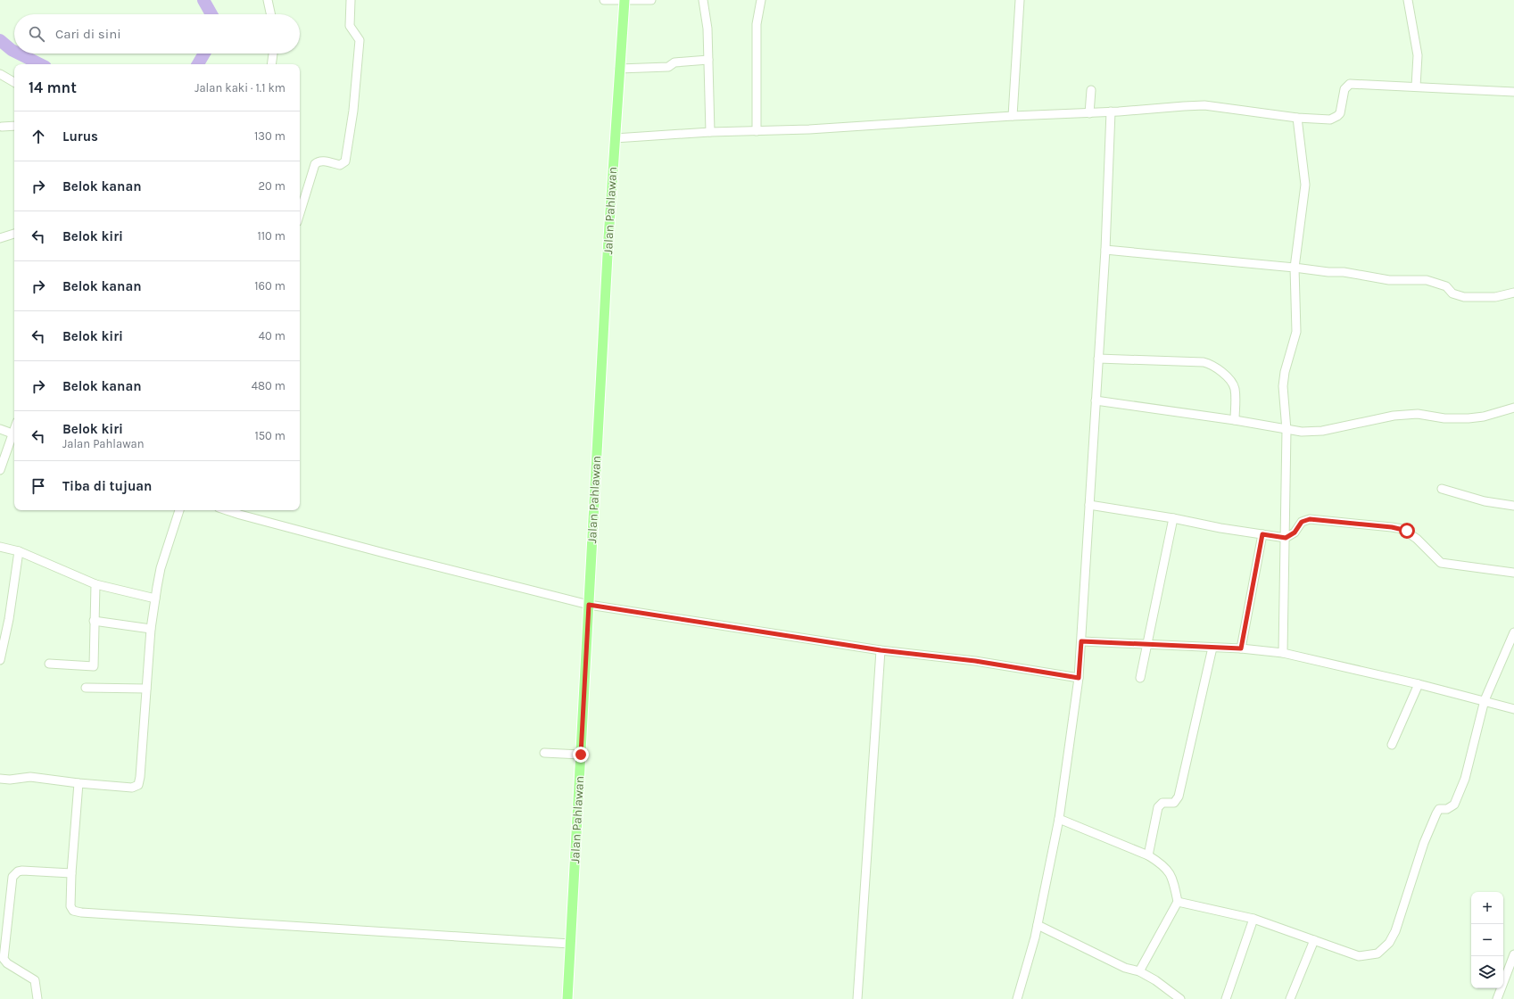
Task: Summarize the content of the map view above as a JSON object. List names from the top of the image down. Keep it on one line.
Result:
{"streets":{"main road":["Jalan Pahlawan"]},"page":{"search":"Cari di sini","heading":["14 mnt","Jalan kaki · 1.1 km"],"list":[["Lurus","130 m"],["Belok kanan","20 m"],["Belok kiri","110 m"],["Belok kanan","160 m"],["Belok kiri","40 m"],["Belok kanan","480 m"],["Belok kiri","Jalan Pahlawan","150 m"],"Tiba di tujuan"],"map_buttons":["+","−"]}}
